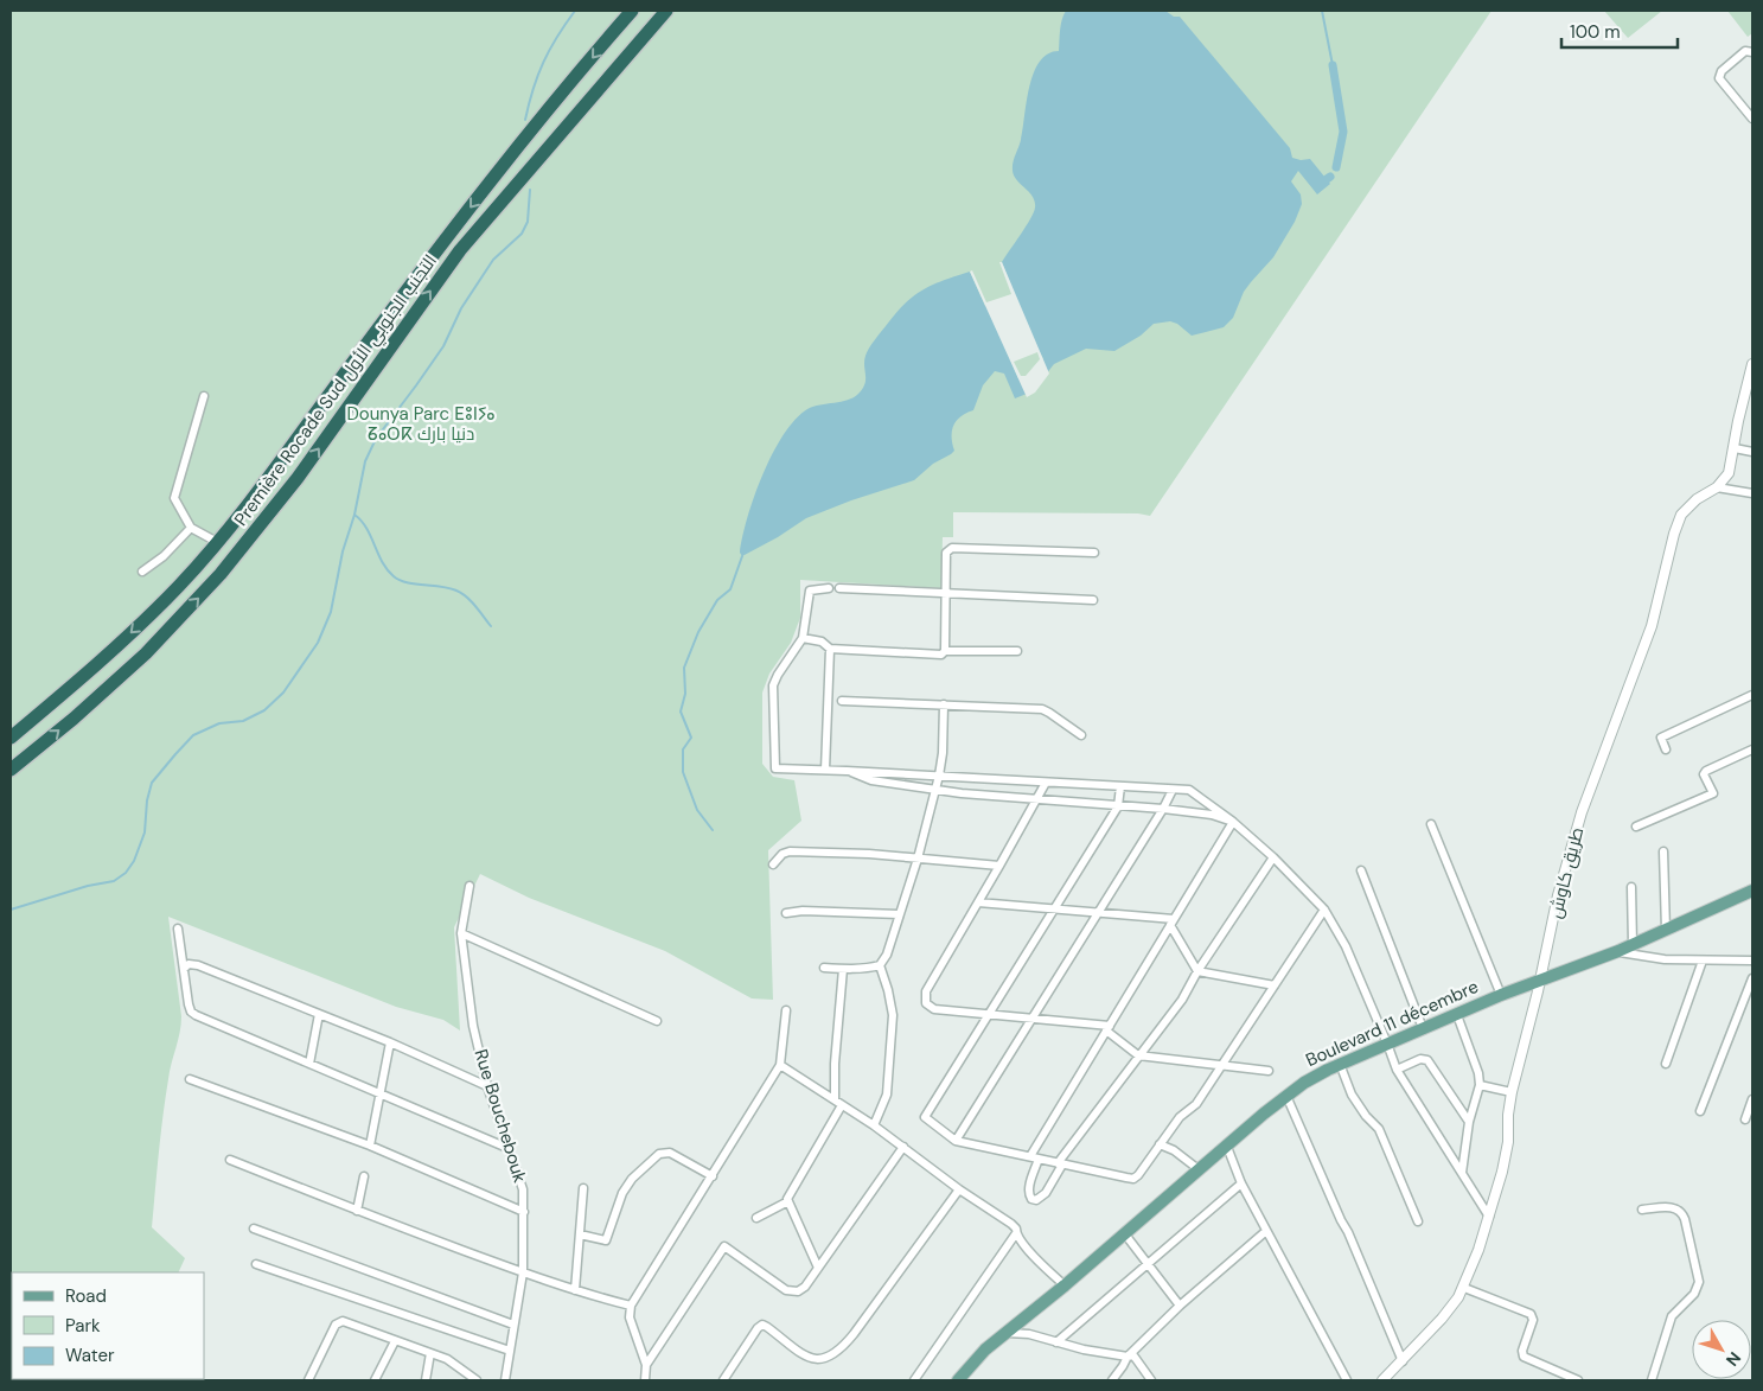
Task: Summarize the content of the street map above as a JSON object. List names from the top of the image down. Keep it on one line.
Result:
{"streets":{"highway":["Première Rocade Sud التجنب الجنوبي الأول"],"main road":["Boulevard 11 décembre"],"street":["طريق كاوش","Rue Bouchebouk"]},"crossings":[["طريق كاوش","Boulevard 11 décembre"]],"parks":["Dounya Parc ⴹⵓⵏⵢⴰ ⵒⴰⵔⴽ دنيا بارك"],"legend":["Road","Park","Water"],"scale_bar":"100 m","north":"bottom right"}
